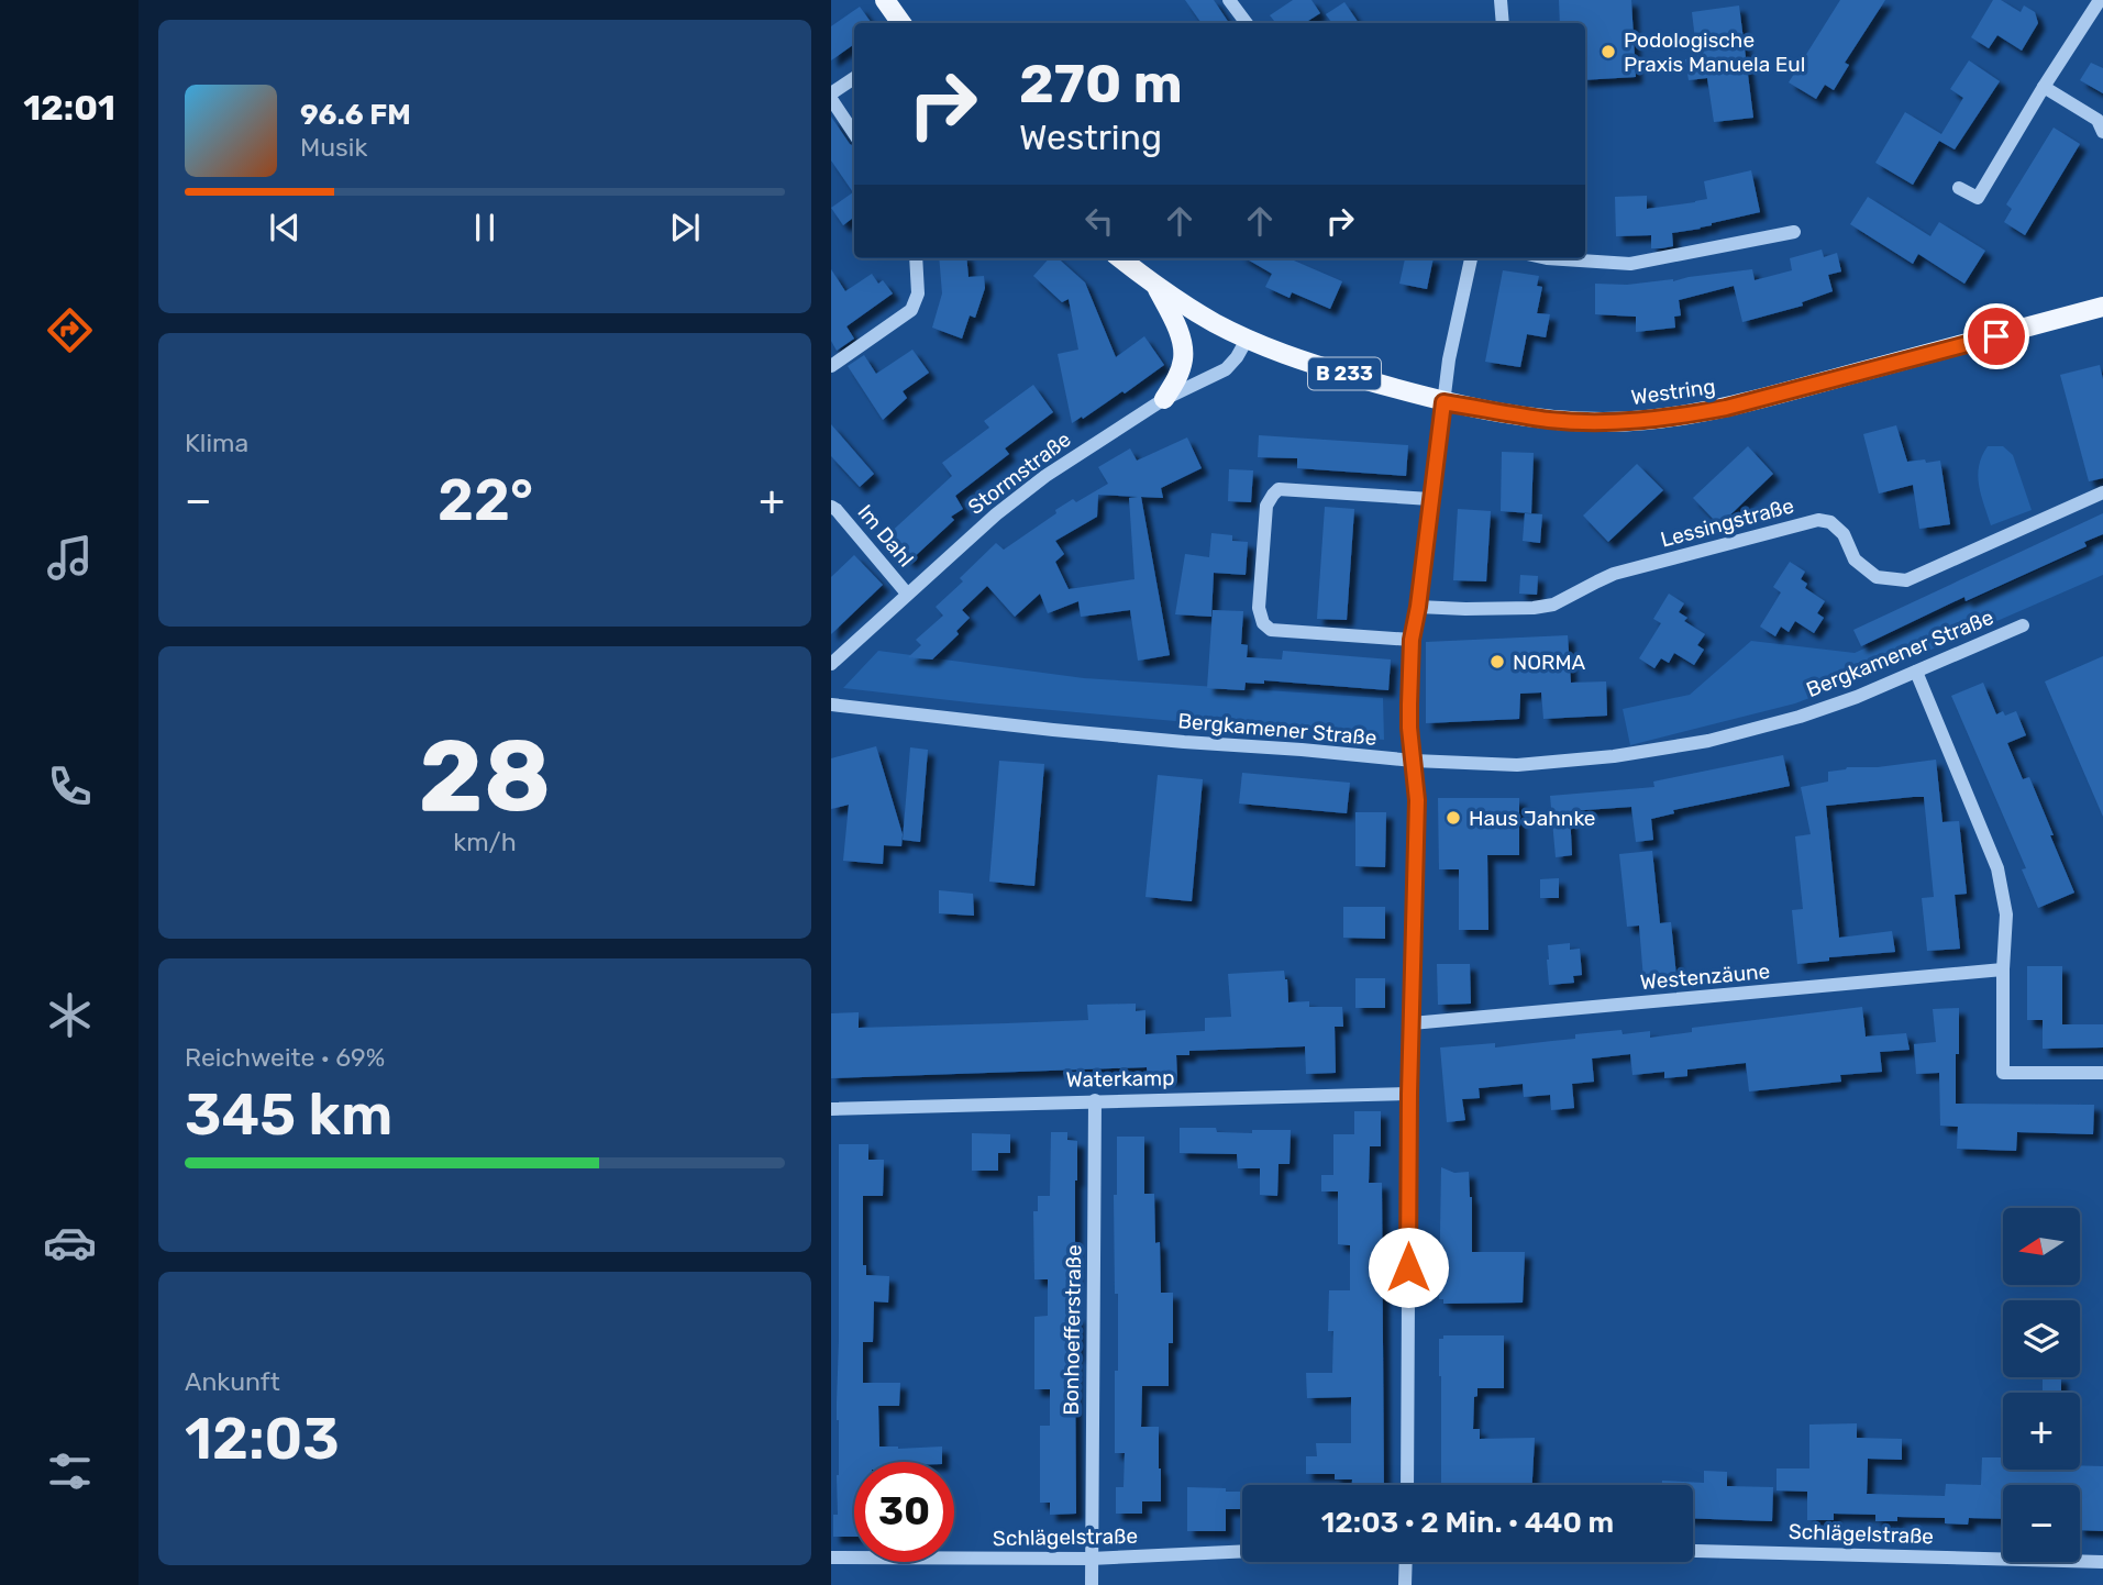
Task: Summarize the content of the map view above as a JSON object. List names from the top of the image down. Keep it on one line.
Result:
{"streets":{"main road":["B 233","Westring"],"street":["Stormstraße","Lessingstraße","Im Dahl","Bergkamener Straße","Westenzäune","Waterkamp","Bonhoefferstraße","Schlägelstraße"]},"crossings":[["B 233","Westring"],["B 233","Stormstraße"],["Westring","Stormstraße"],["Stormstraße","Im Dahl"],["Waterkamp","Bonhoefferstraße"],["Bonhoefferstraße","Schlägelstraße"]],"places":["Podologische Praxis Manuela Eul","NORMA","Haus Jahnke"],"north":"left","page":{"tabs":"12:01","turn":["270 m","Westring"],"song":["96.6 FM","Musik"],"tile":["Klima",["28","km/h"],["Reichweite · 69%","345 km"],["Ankunft","12:03"]],"heat":["−","22°","+"],"map_buttons":["+","−"],"limit":"30","trip":"12:03 · 2 Min. · 440 m"}}
